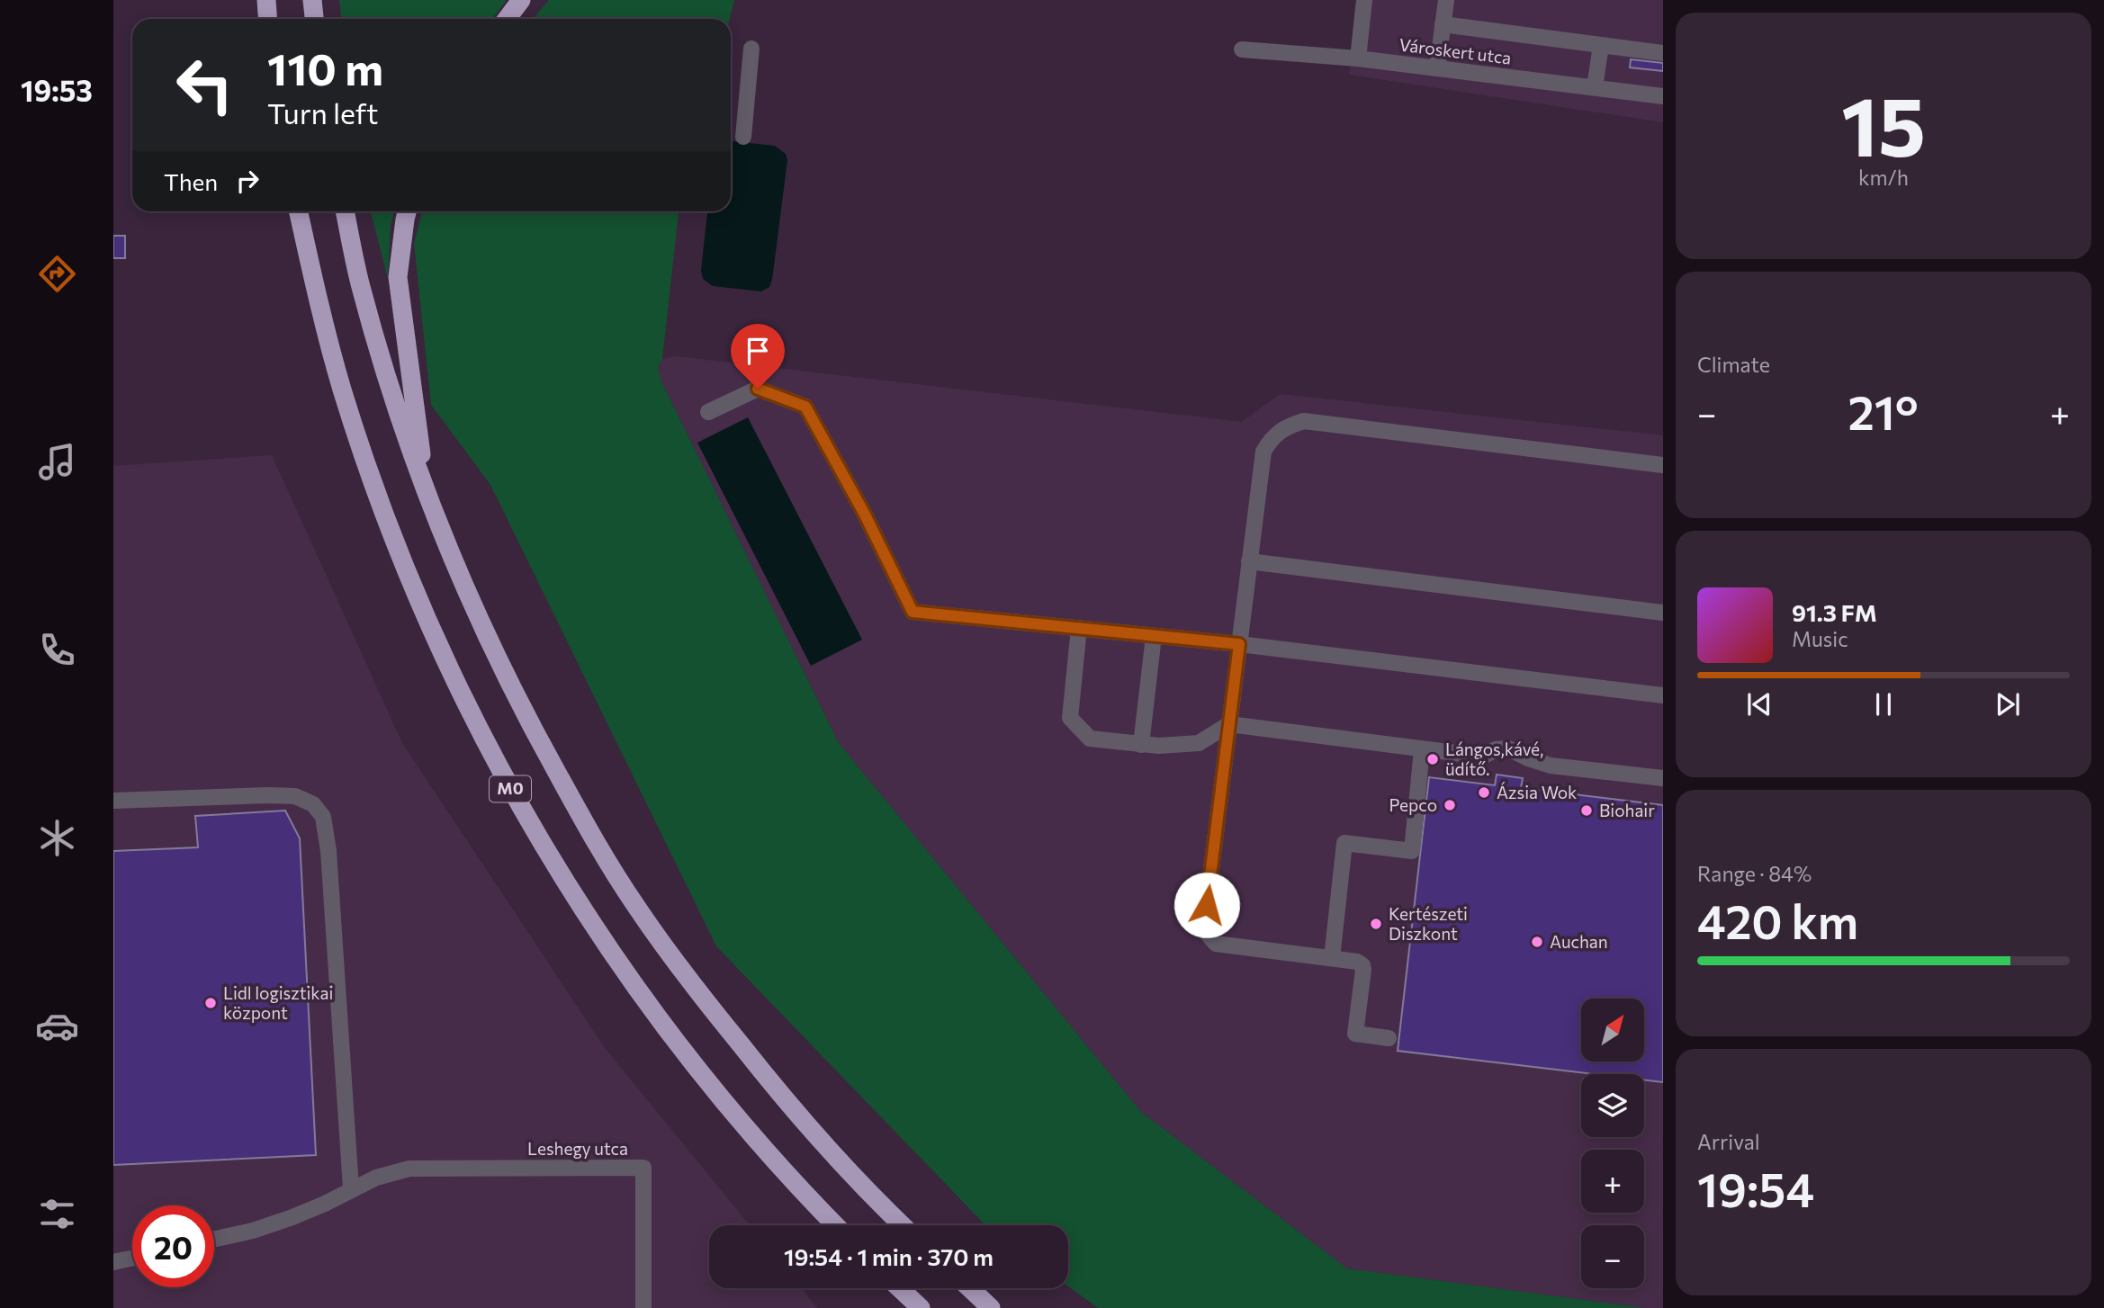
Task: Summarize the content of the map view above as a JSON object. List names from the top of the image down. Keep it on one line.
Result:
{"streets":{"highway":["M0"],"street":["Városkert utca","Leshegy utca"]},"places":["Lángos,kávé, üdítő.","Ázsia Wok","Pepco","Biohair","Kertészeti Diszkont","Auchan","Lidl logisztikai központ"],"north":"top right","page":{"tabs":"19:53","tile":[["15","km/h"],"Climate",["Range · 84%","420 km"],["Arrival","19:54"]],"turn":["110 m","Turn left"],"then":"Then","heat":["−","21°","+"],"song":["91.3 FM","Music"],"map_buttons":["+","−"],"limit":"20","trip":"19:54 · 1 min · 370 m"}}
